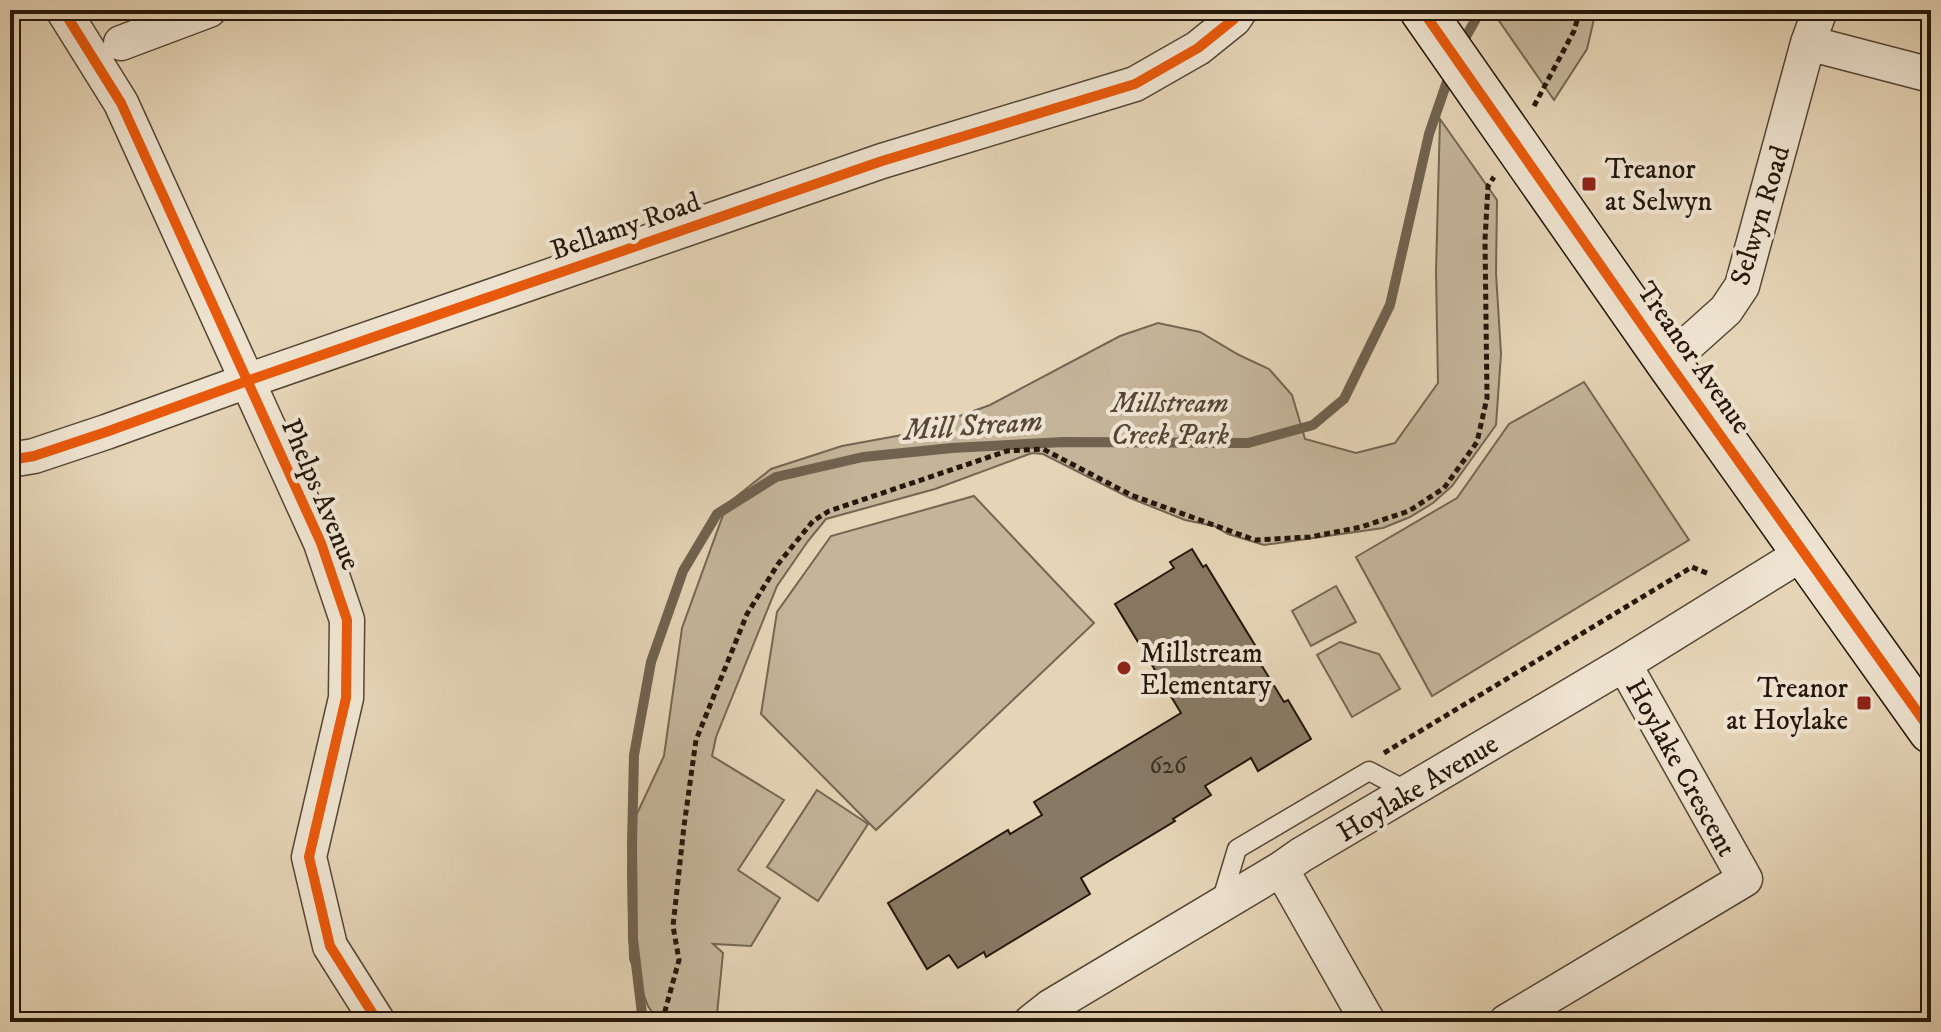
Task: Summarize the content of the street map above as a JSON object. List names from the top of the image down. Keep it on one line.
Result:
{"streets":{"street":["Selwyn Road","Bellamy Road","Treanor Avenue","Phelps Avenue","Hoylake Crescent","Hoylake Avenue"]},"crossings":[["Selwyn Road","Treanor Avenue"],["Bellamy Road","Phelps Avenue"],["Treanor Avenue","Hoylake Avenue"],["Hoylake Crescent","Hoylake Avenue"]],"water":["Mill Stream"],"parks":["Millstream Creek Park"],"places":{"transit":["Treanor at Selwyn","Treanor at Hoylake"],"other":["Millstream Elementary"]},"house_numbers":["626"]}
